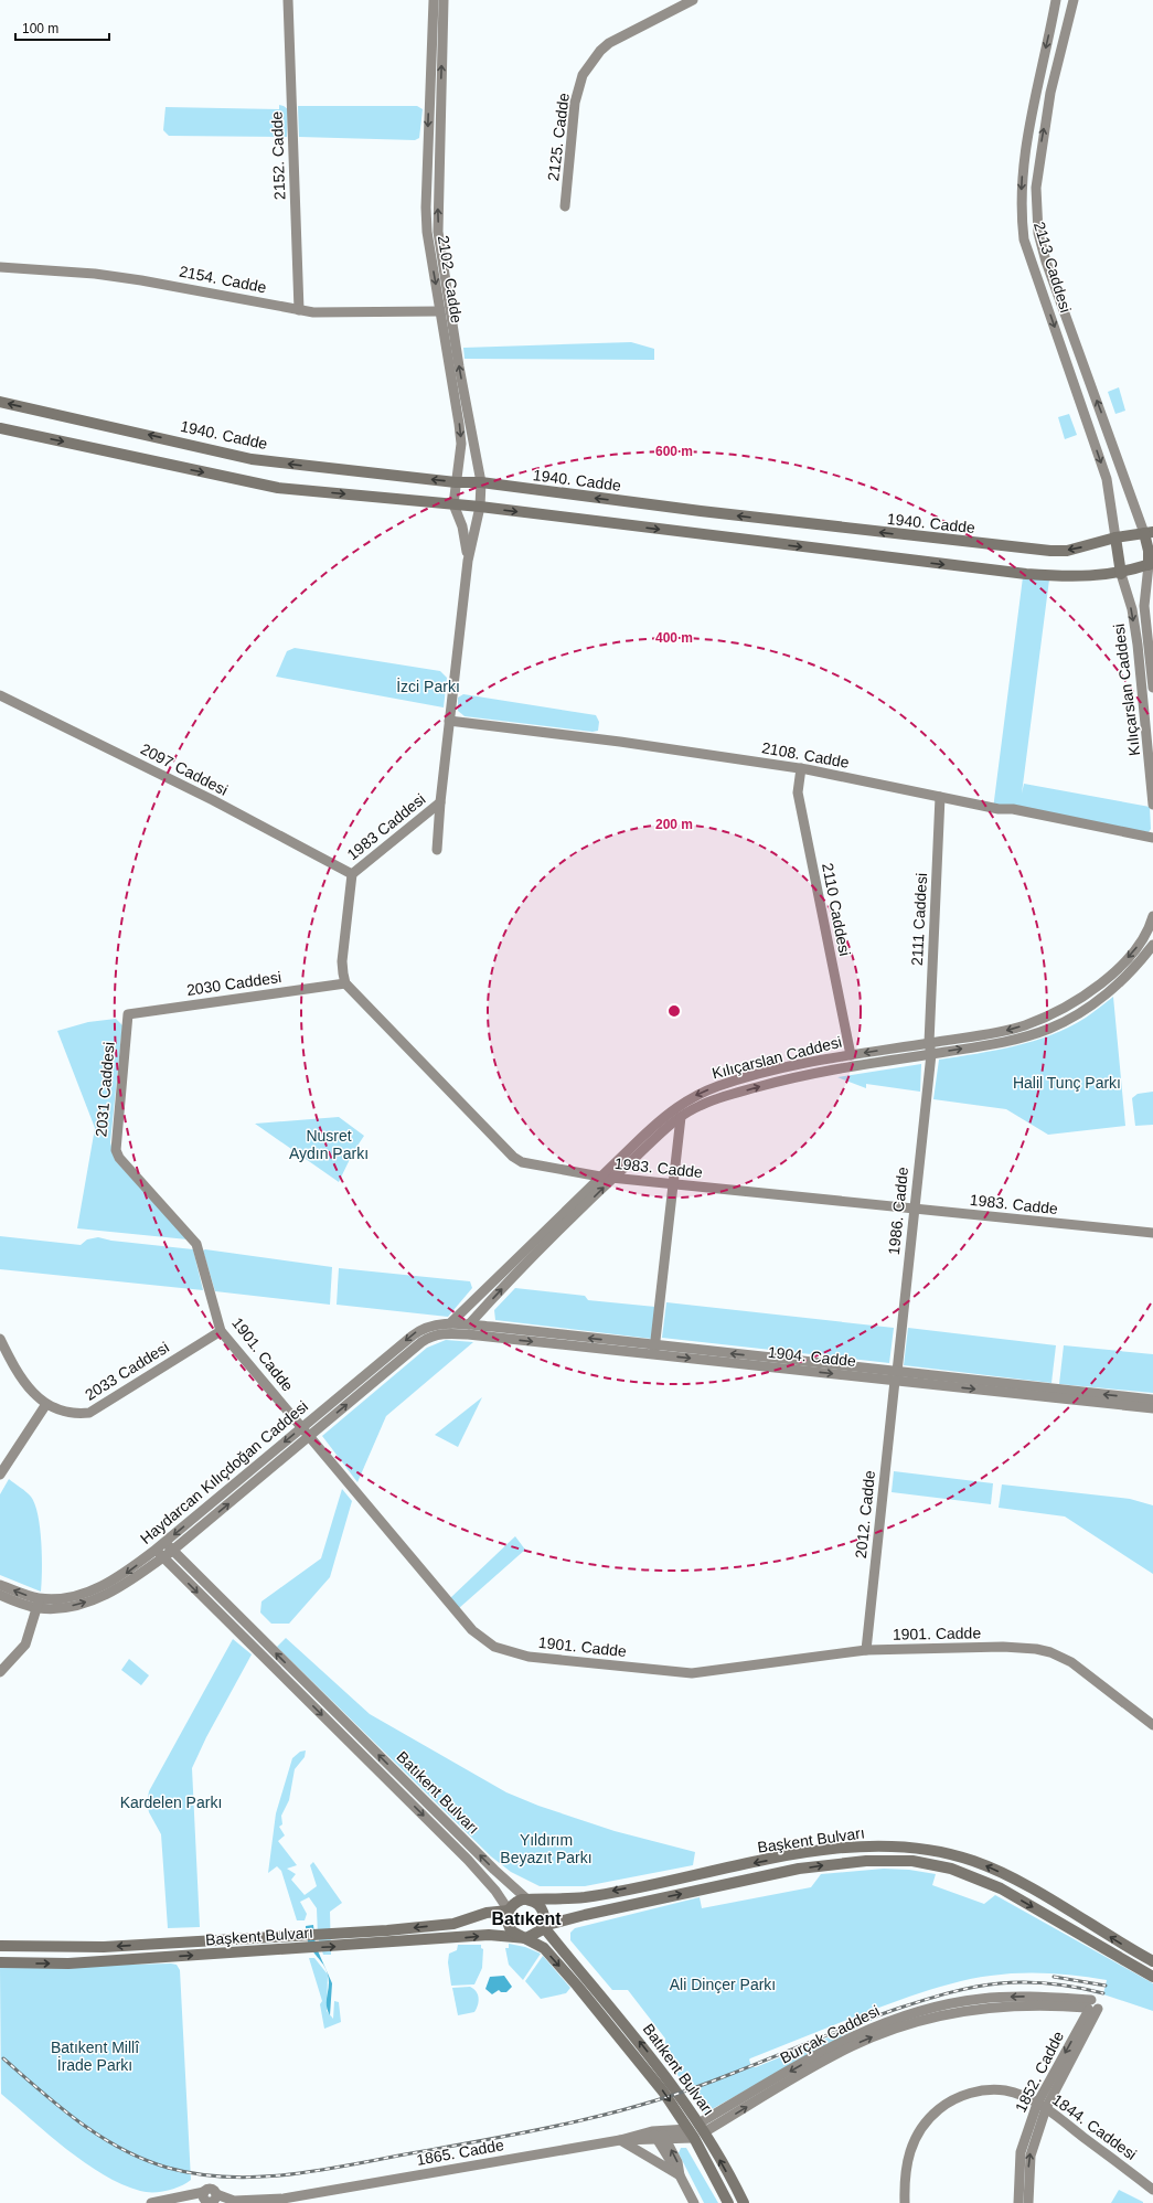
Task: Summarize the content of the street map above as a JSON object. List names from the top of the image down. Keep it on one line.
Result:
{"streets":{"main road":["1940. Cadde","Batıkent Bulvarı","Başkent Bulvarı"],"street":["2125. Cadde","2152. Cadde","2113 Caddesi","2154. Cadde","2102. Cadde","Kılıçarslan Caddesi","2108. Cadde","2097 Caddesi","1983 Caddesi","2110 Caddesi","2111 Caddesi","2030 Caddesi","2031 Caddesi","1983. Cadde","1986. Cadde","1901. Cadde","1904. Cadde","2033 Caddesi","Haydarcan Kılıçdoğan Caddesi","2012. Cadde","Burçak Caddesi","1852. Cadde","1844. Caddesi","1865. Cadde"]},"crossings":[["2152. Cadde","2154. Cadde"],["2113 Caddesi","1940. Cadde"],["2154. Cadde","2102. Cadde"],["2102. Cadde","1940. Cadde"],["2102. Cadde","2108. Cadde"],["2102. Cadde","1983 Caddesi"],["Kılıçarslan Caddesi","2110 Caddesi"],["Kılıçarslan Caddesi","2111 Caddesi"],["Kılıçarslan Caddesi","1983. Cadde"],["Kılıçarslan Caddesi","1986. Cadde"],["Kılıçarslan Caddesi","1904. Cadde"],["Kılıçarslan Caddesi","Haydarcan Kılıçdoğan Caddesi"],["2108. Cadde","2110 Caddesi"],["2108. Cadde","2111 Caddesi"],["2097 Caddesi","1983 Caddesi"],["2111 Caddesi","1986. Cadde"],["2030 Caddesi","2031 Caddesi"],["2030 Caddesi","1983. Cadde"],["2031 Caddesi","1901. Cadde"],["1983. Cadde","1986. Cadde"],["1986. Cadde","1904. Cadde"],["1986. Cadde","2012. Cadde"],["1901. Cadde","2033 Caddesi"],["1901. Cadde","Haydarcan Kılıçdoğan Caddesi"],["1901. Cadde","2012. Cadde"],["1904. Cadde","Haydarcan Kılıçdoğan Caddesi"],["1904. Cadde","2012. Cadde"],["Haydarcan Kılıçdoğan Caddesi","Batıkent Bulvarı"],["Batıkent Bulvarı","Başkent Bulvarı"],["Batıkent Bulvarı","Burçak Caddesi"],["Batıkent Bulvarı","1865. Cadde"],["Burçak Caddesi","1852. Cadde"],["1852. Cadde","1844. Caddesi"]],"districts":["Batıkent"],"parks":["İzci Parkı","Halil Tunç Parkı","Nusret Aydın Parkı","Kardelen Parkı","Yıldırım Beyazıt Parkı","Ali Dinçer Parkı","Batıkent Millî İrade Parkı"],"scale_bar":"100 m","rings":["600 m","400 m","200 m"]}
